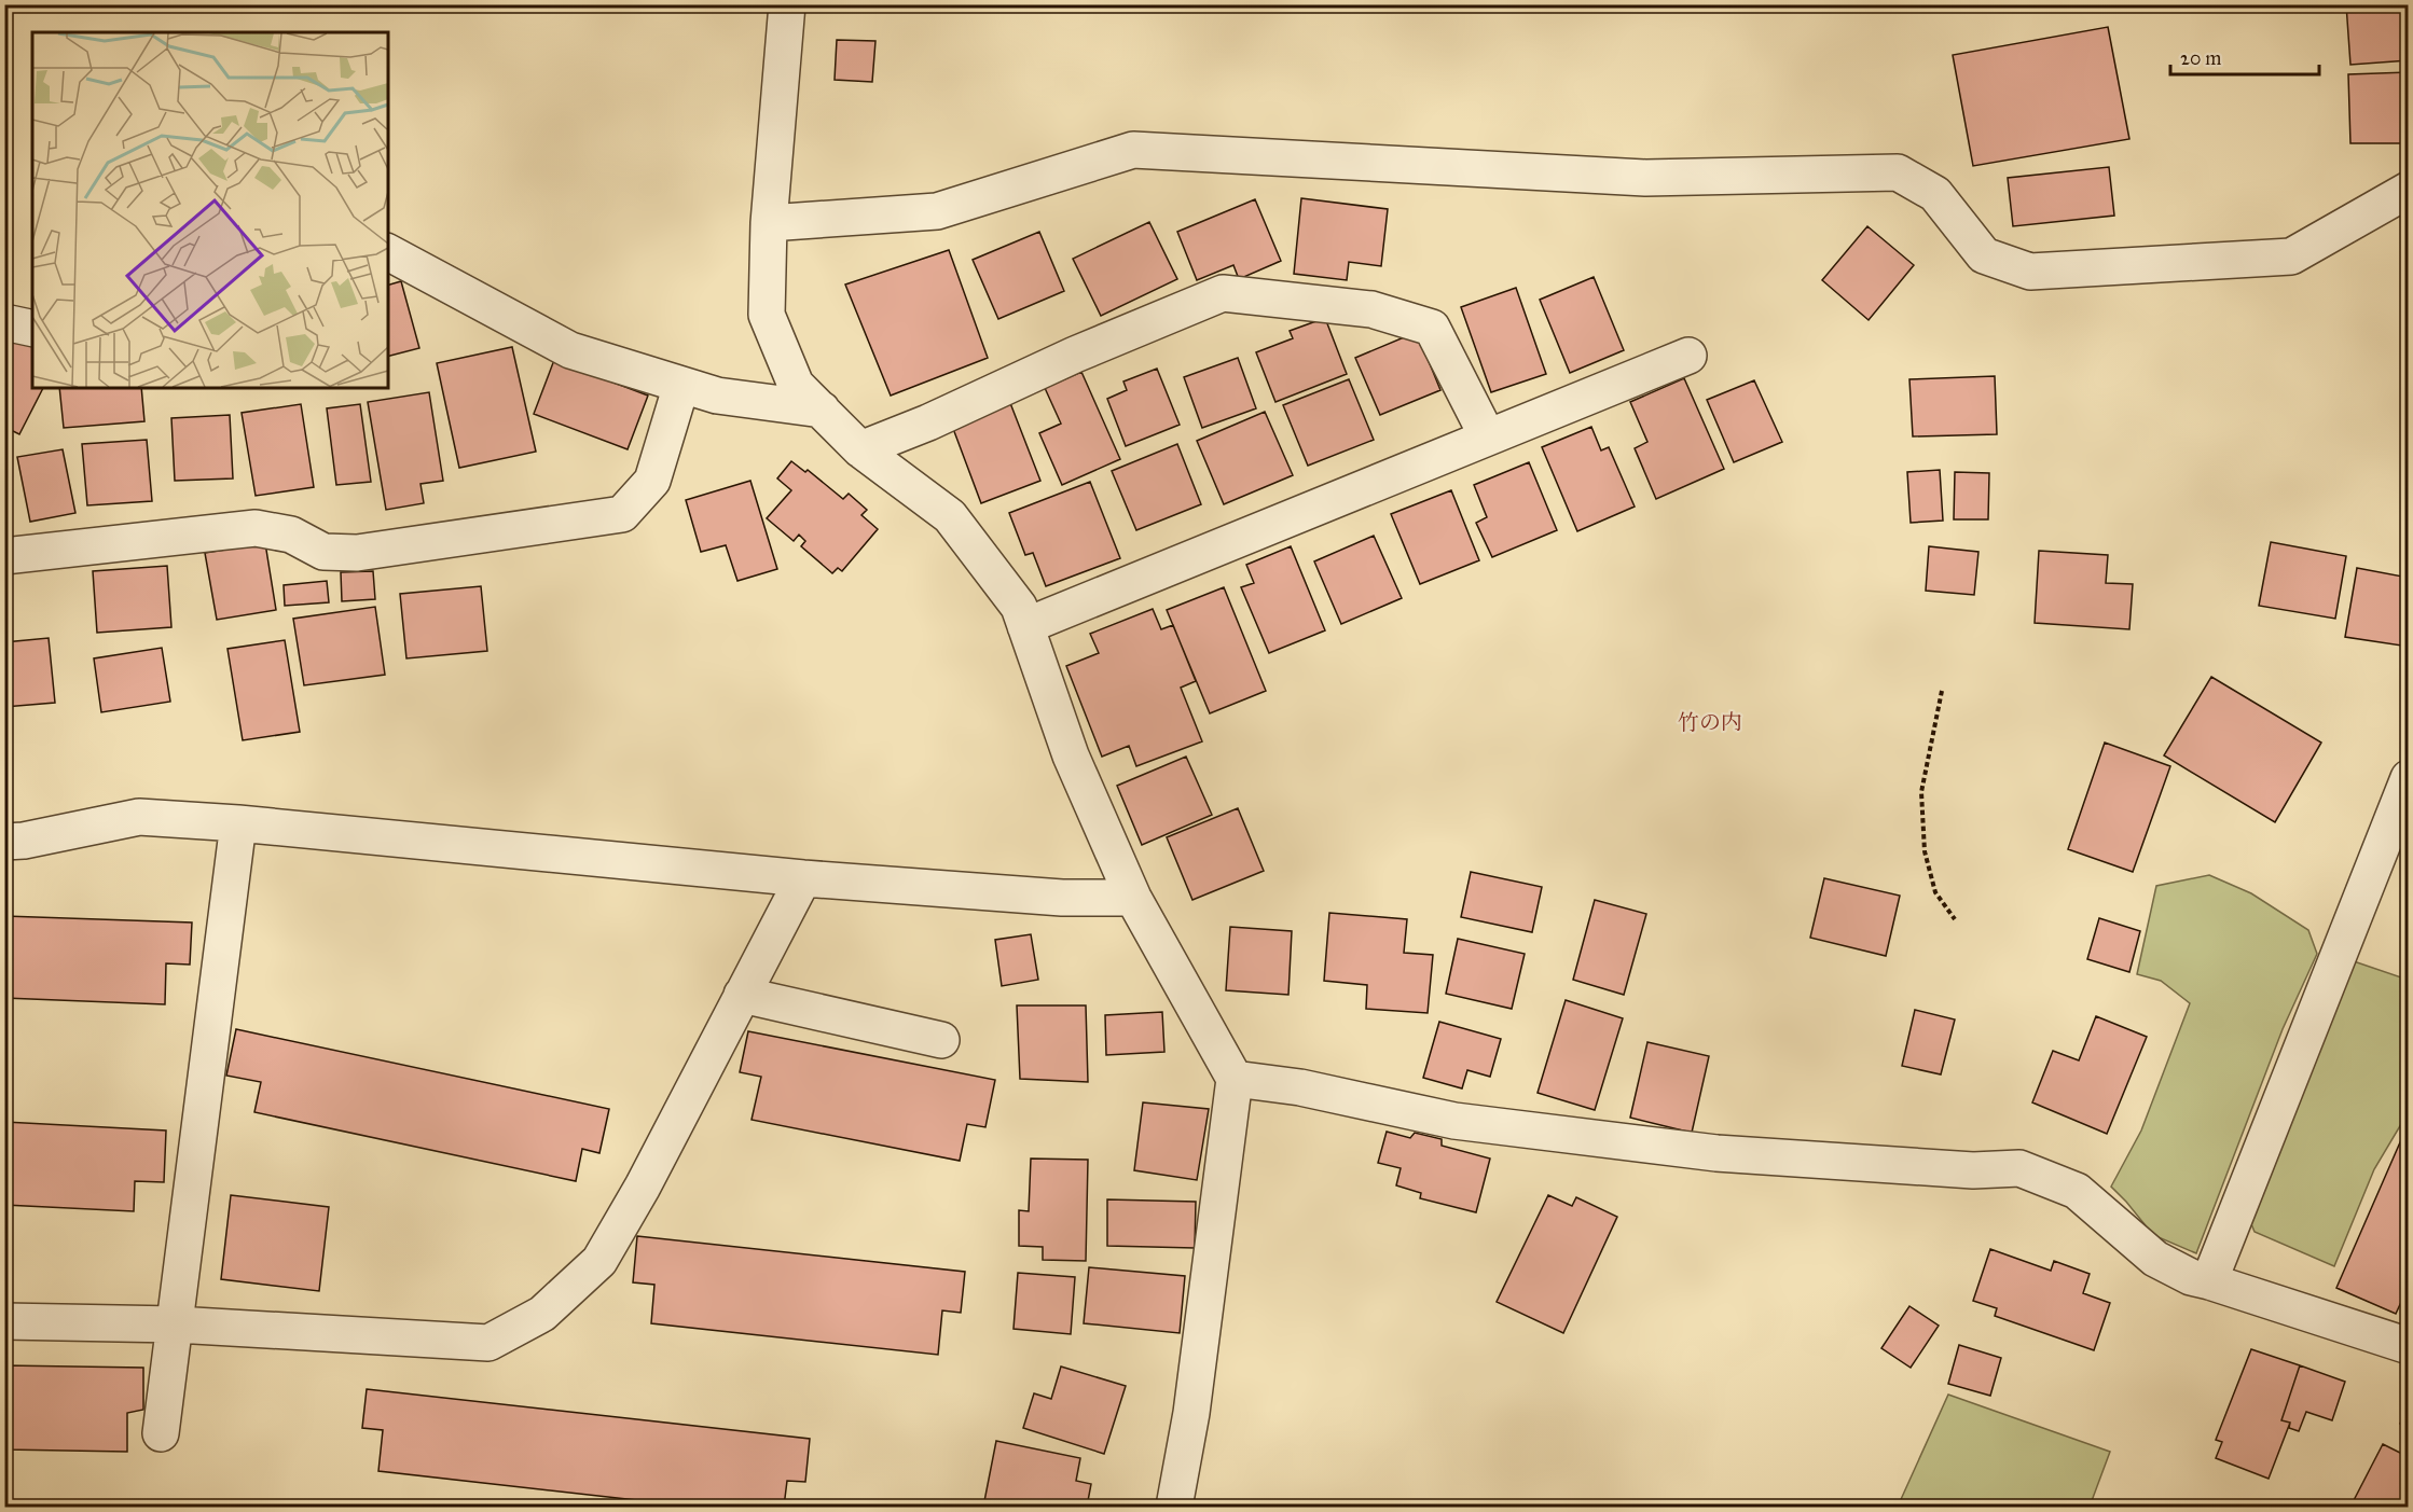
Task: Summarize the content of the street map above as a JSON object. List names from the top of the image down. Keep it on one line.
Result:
{"districts":["竹の内"],"scale_bar":"20 m"}
